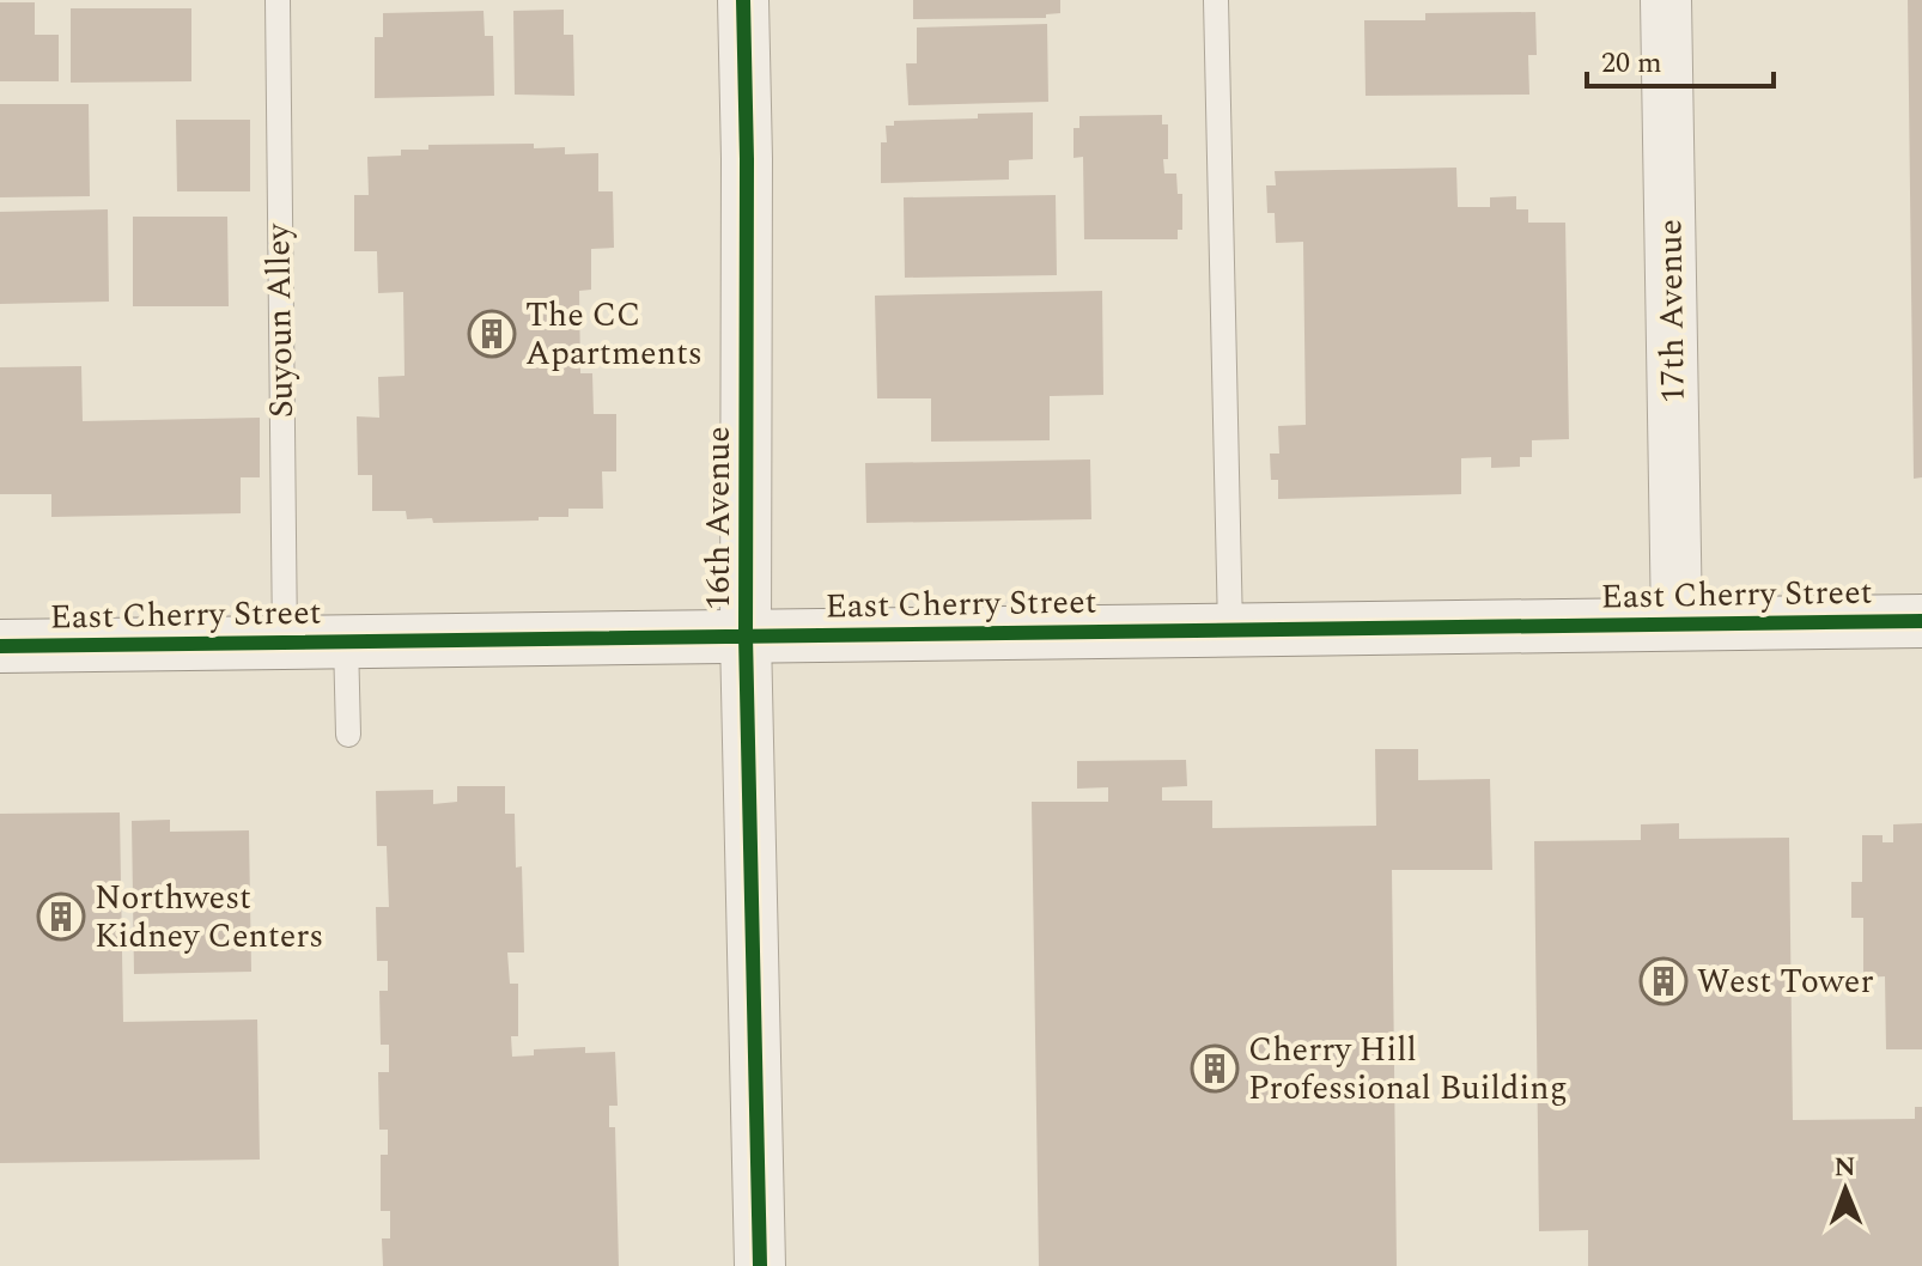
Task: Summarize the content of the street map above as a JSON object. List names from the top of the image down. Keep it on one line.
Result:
{"streets":{"main road":["East Cherry Street"],"street":["17th Avenue","16th Avenue"],"lane":["Suyoun Alley"]},"crossings":[["17th Avenue","East Cherry Street"],["Suyoun Alley","East Cherry Street"],["16th Avenue","East Cherry Street"]],"places":{"building":["The CC Apartments","Northwest Kidney Centers","West Tower","Cherry Hill Professional Building"]},"scale_bar":"20 m","north":"top"}
